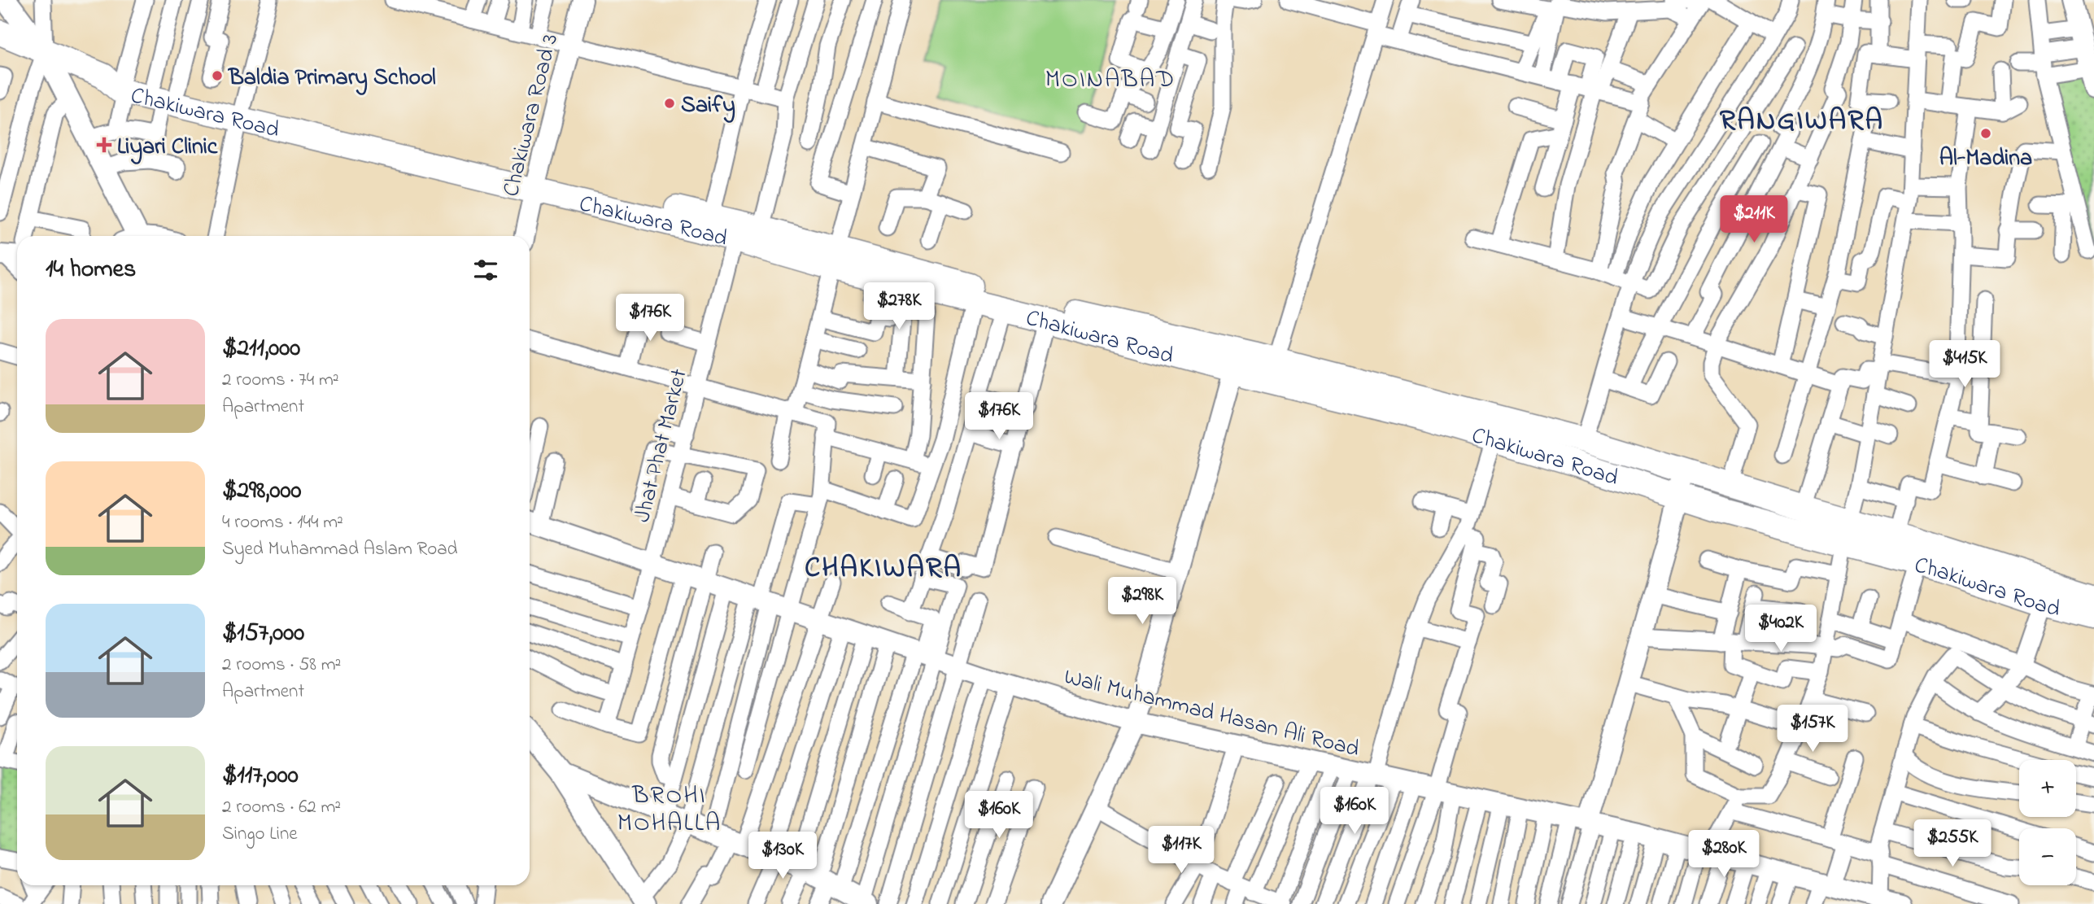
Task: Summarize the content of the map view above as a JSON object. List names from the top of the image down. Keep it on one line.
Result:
{"streets":{"main road":["Chakiwara Road"],"street":["Chakiwara Road 3","Jhat Phat Market","Wali Muhammad Hasan Ali Road"]},"crossings":[["Chakiwara Road","Chakiwara Road 3"],["Chakiwara Road","Jhat Phat Market"],["Jhat Phat Market","Wali Muhammad Hasan Ali Road"]],"districts":["MOINABAD","RANGIWARA","CHAKIWARA","BROHI MOHALLA"],"places":{"other":["Baldia Primary School","Saify","Al-Madina"],"health":["Liyari Clinic"]},"page":{"price":["$211K","$278K","$176K","$415K","$176K","$298K","$402K","$157K","$160K","$160K","$255K","$117K","$280K","$130K"],"heading":"14 homes","list":[{"name":"$211,000","note":"2 rooms · 74 m² · Apartment"},{"name":"$298,000","note":"4 rooms · 144 m² · Syed Muhammad Aslam Road"},{"name":"$157,000","note":"2 rooms · 58 m² · Apartment"},{"name":"$117,000","note":"2 rooms · 62 m² · Singo Line"}],"map_buttons":["+","−"]}}
